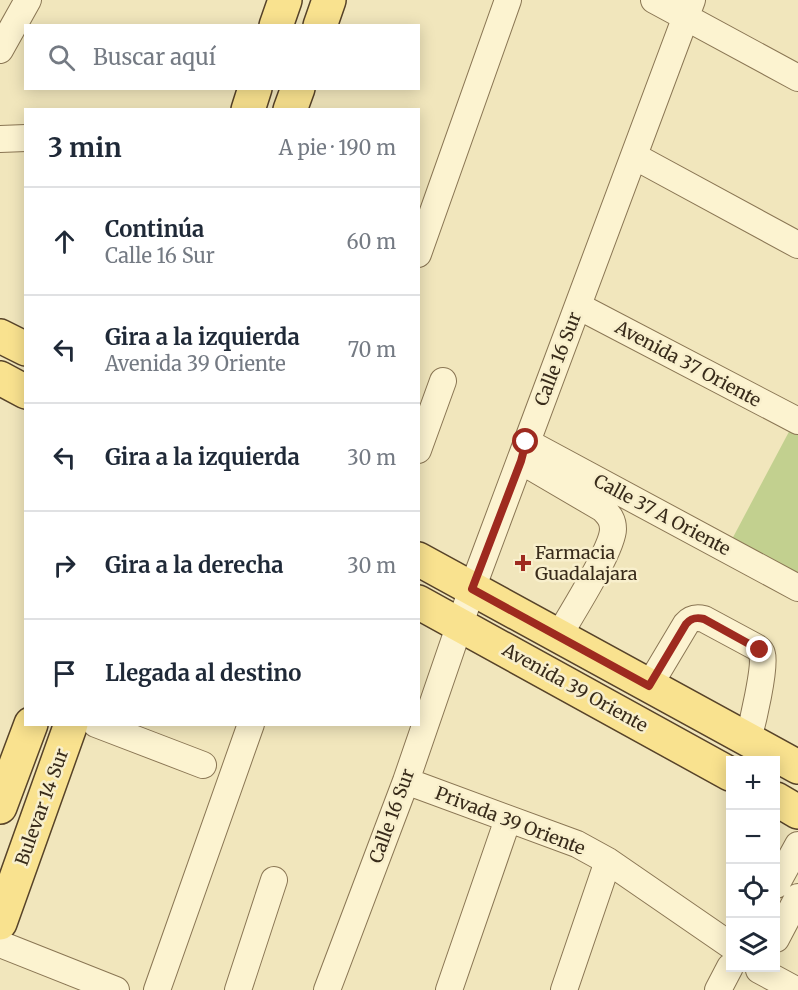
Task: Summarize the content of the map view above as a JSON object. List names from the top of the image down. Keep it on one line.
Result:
{"streets":{"main road":["Avenida 39 Oriente","Bulevar 14 Sur"],"street":["Calle 16 Sur","Avenida 37 Oriente","Calle 37 A Oriente","Privada 39 Oriente"]},"crossings":[["Calle 16 Sur","Avenida 37 Oriente"],["Calle 16 Sur","Calle 37 A Oriente"],["Calle 16 Sur","Avenida 39 Oriente"],["Calle 16 Sur","Privada 39 Oriente"]],"places":{"health":["Farmacia Guadalajara"]},"page":{"search":"Buscar aquí","heading":["3 min","A pie · 190 m"],"list":[["Continúa","Calle 16 Sur","60 m"],["Gira a la izquierda","Avenida 39 Oriente","70 m"],["Gira a la izquierda","30 m"],["Gira a la derecha","30 m"],"Llegada al destino"],"map_buttons":["+","−"]}}
